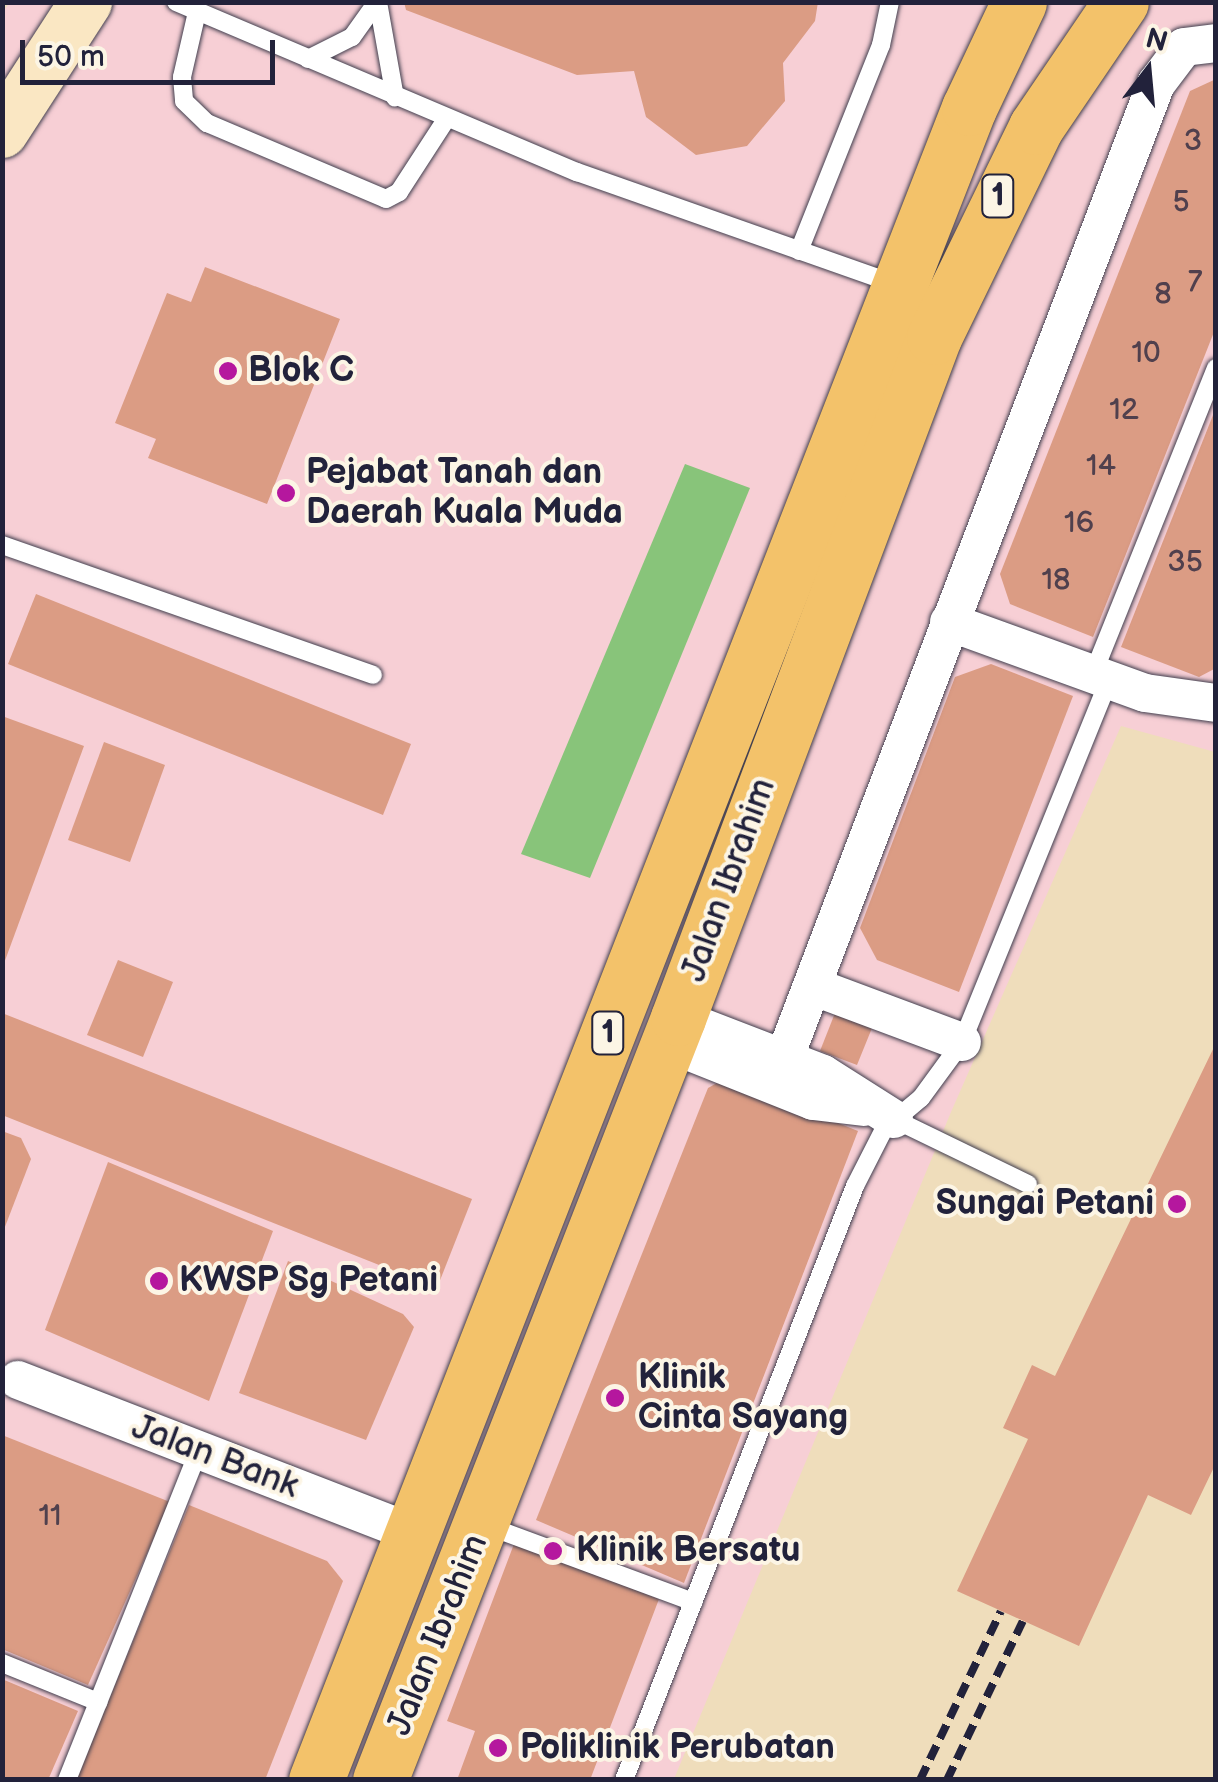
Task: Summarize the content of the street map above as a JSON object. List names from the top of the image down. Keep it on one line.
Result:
{"streets":{"main road":["1","Jalan Ibrahim"],"street":["Jalan Bank"]},"crossings":[["Jalan Ibrahim","Jalan Bank"]],"places":["Blok C","Pejabat Tanah dan Daerah Kuala Muda","Sungai Petani","KWSP Sg Petani","Klinik Cinta Sayang","Klinik Bersatu","Poliklinik Perubatan"],"house_numbers":["3","5","7","8","10","12","14","16","35","18","11"],"scale_bar":"50 m","north":"top"}
